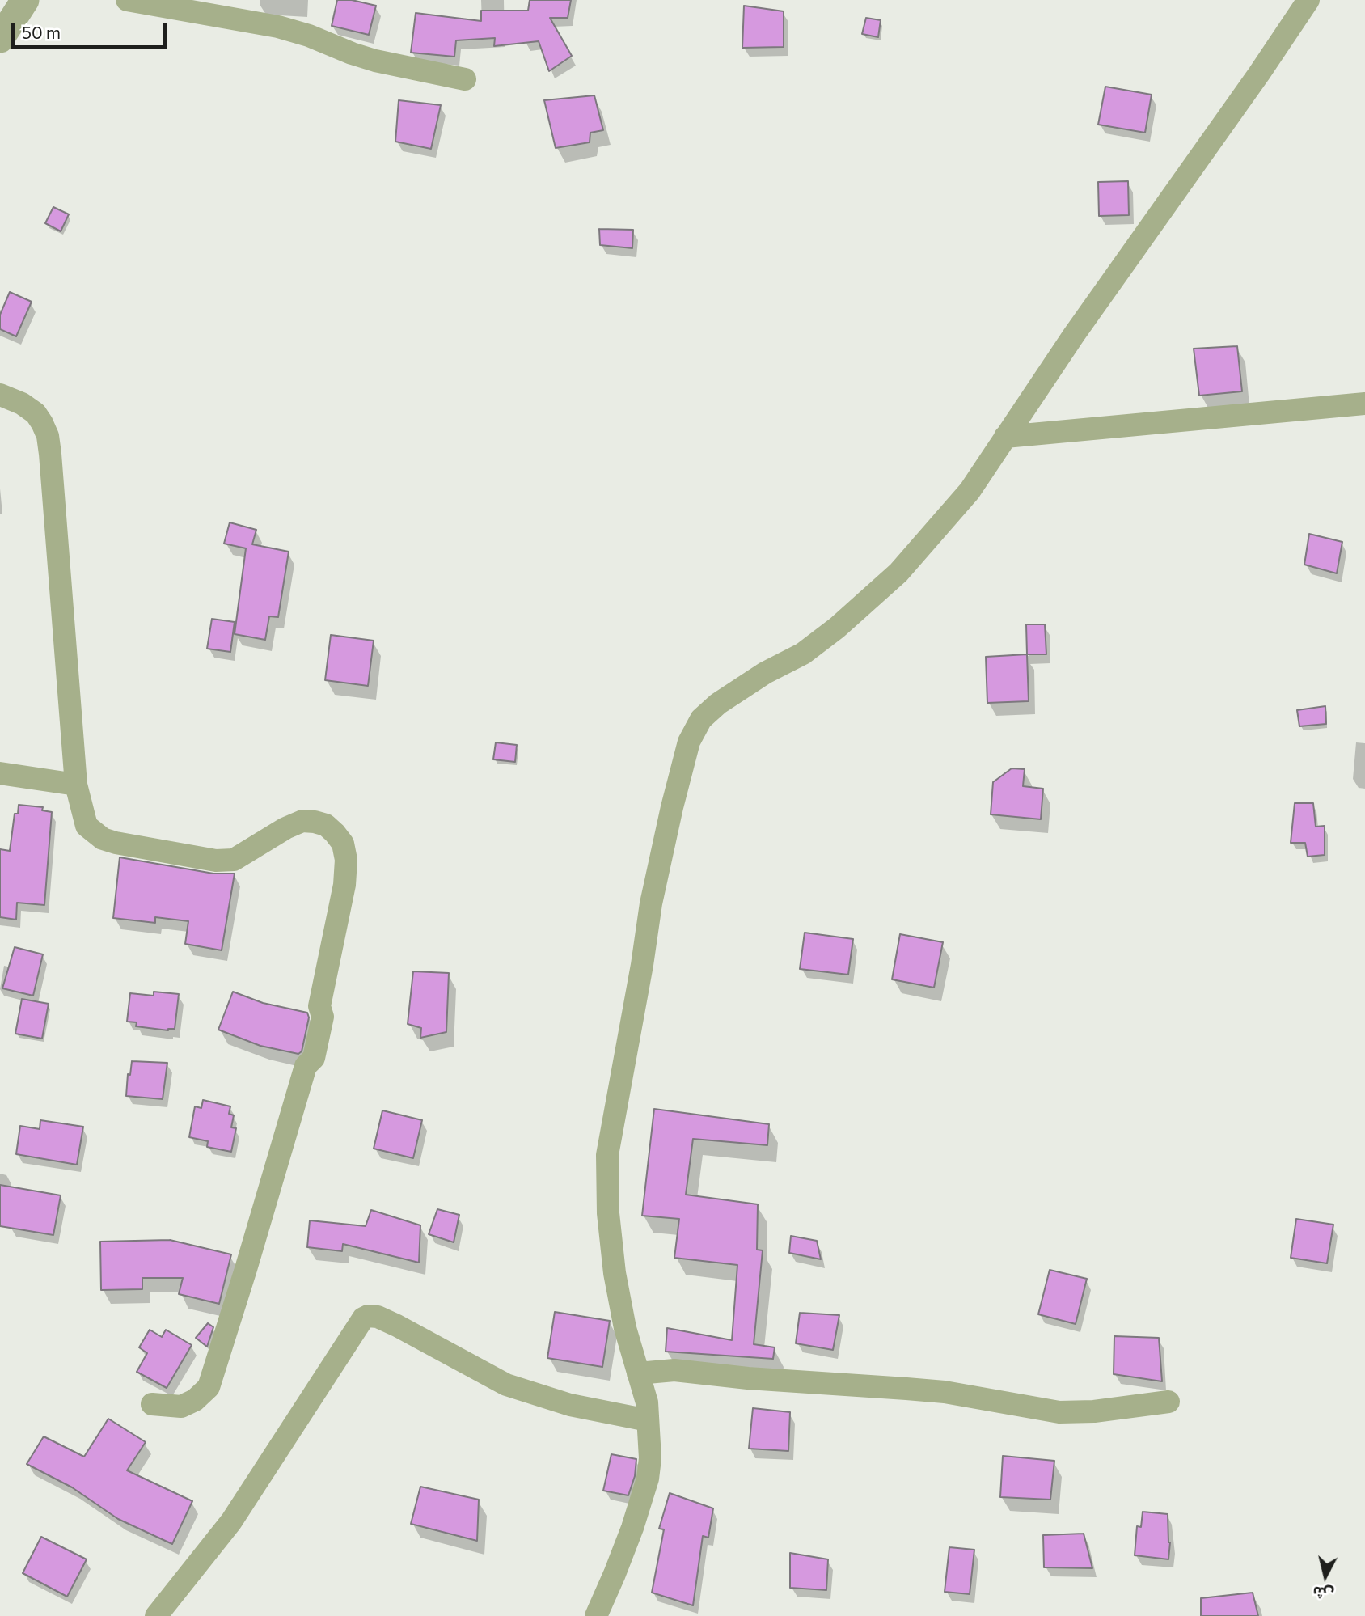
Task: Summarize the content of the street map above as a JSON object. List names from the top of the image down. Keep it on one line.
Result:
{"scale_bar":"50 m","north":"bottom"}
